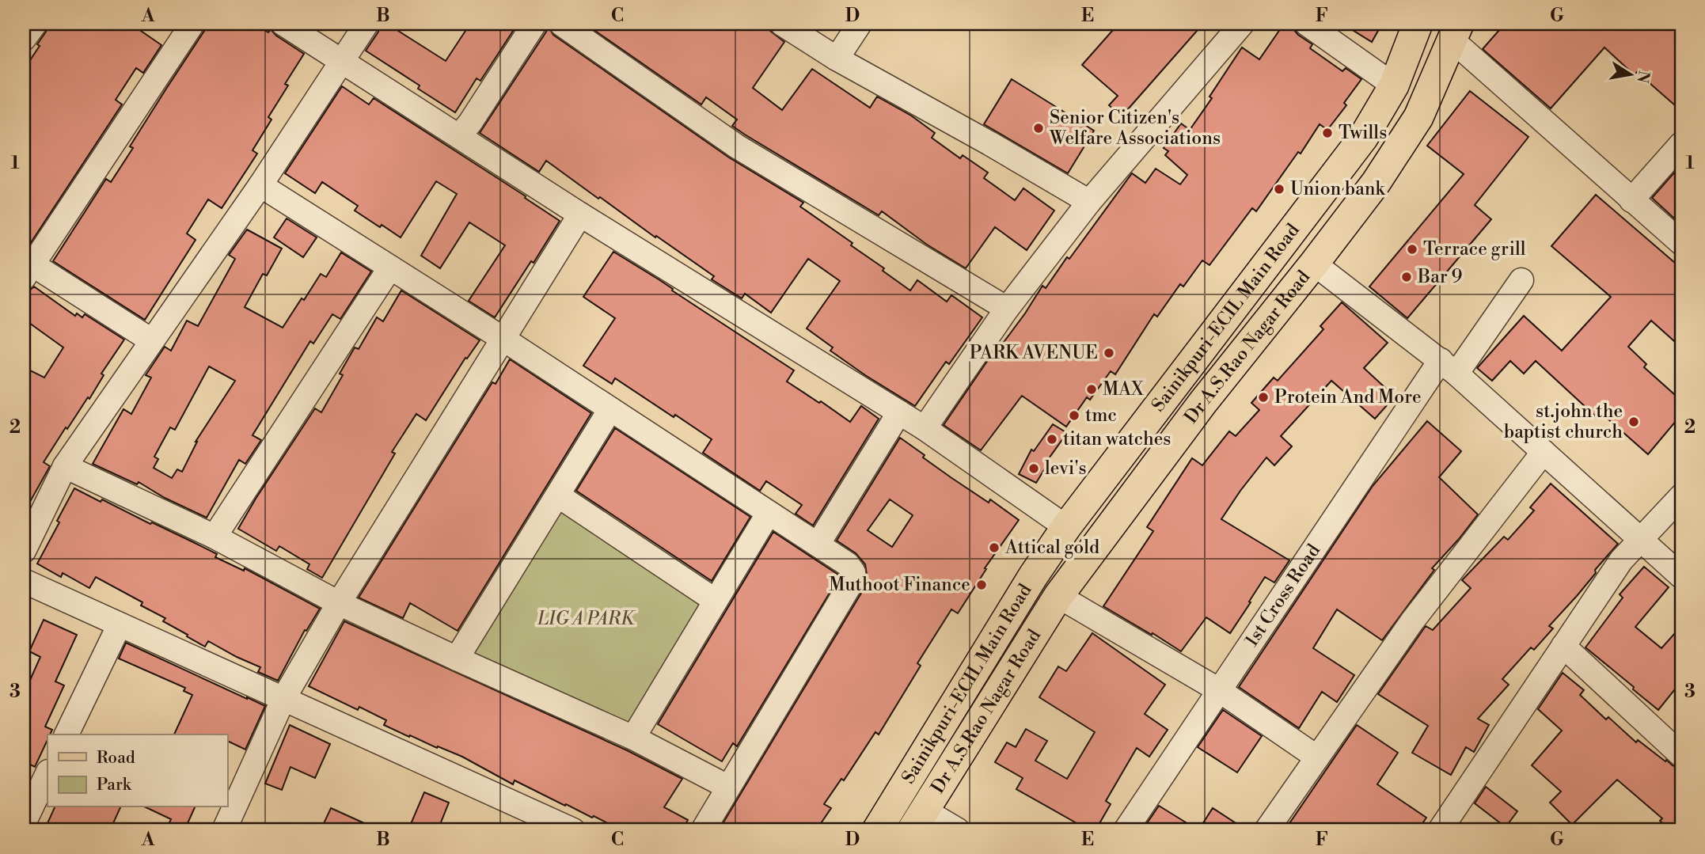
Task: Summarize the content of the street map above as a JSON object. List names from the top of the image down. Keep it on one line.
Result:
{"streets":{"main road":["Sainikpuri-ECIL Main Road","Dr A.S.Rao Nagar Road"],"street":["1st Cross Road"]},"parks":["LIG A PARK"],"places":["Senior Citizen's Welfare Associations","Twills","Union bank","Terrace grill","Bar 9","PARK AVENUE","MAX","Protein And More","tmc","st.john the baptist church","titan watches","levi's","Attical gold","Muthoot Finance"],"legend":["Road","Park"],"north":"right","grid":{"columns":["A","B","C","D","E","F","G"],"rows":["1","2","3"]}}
